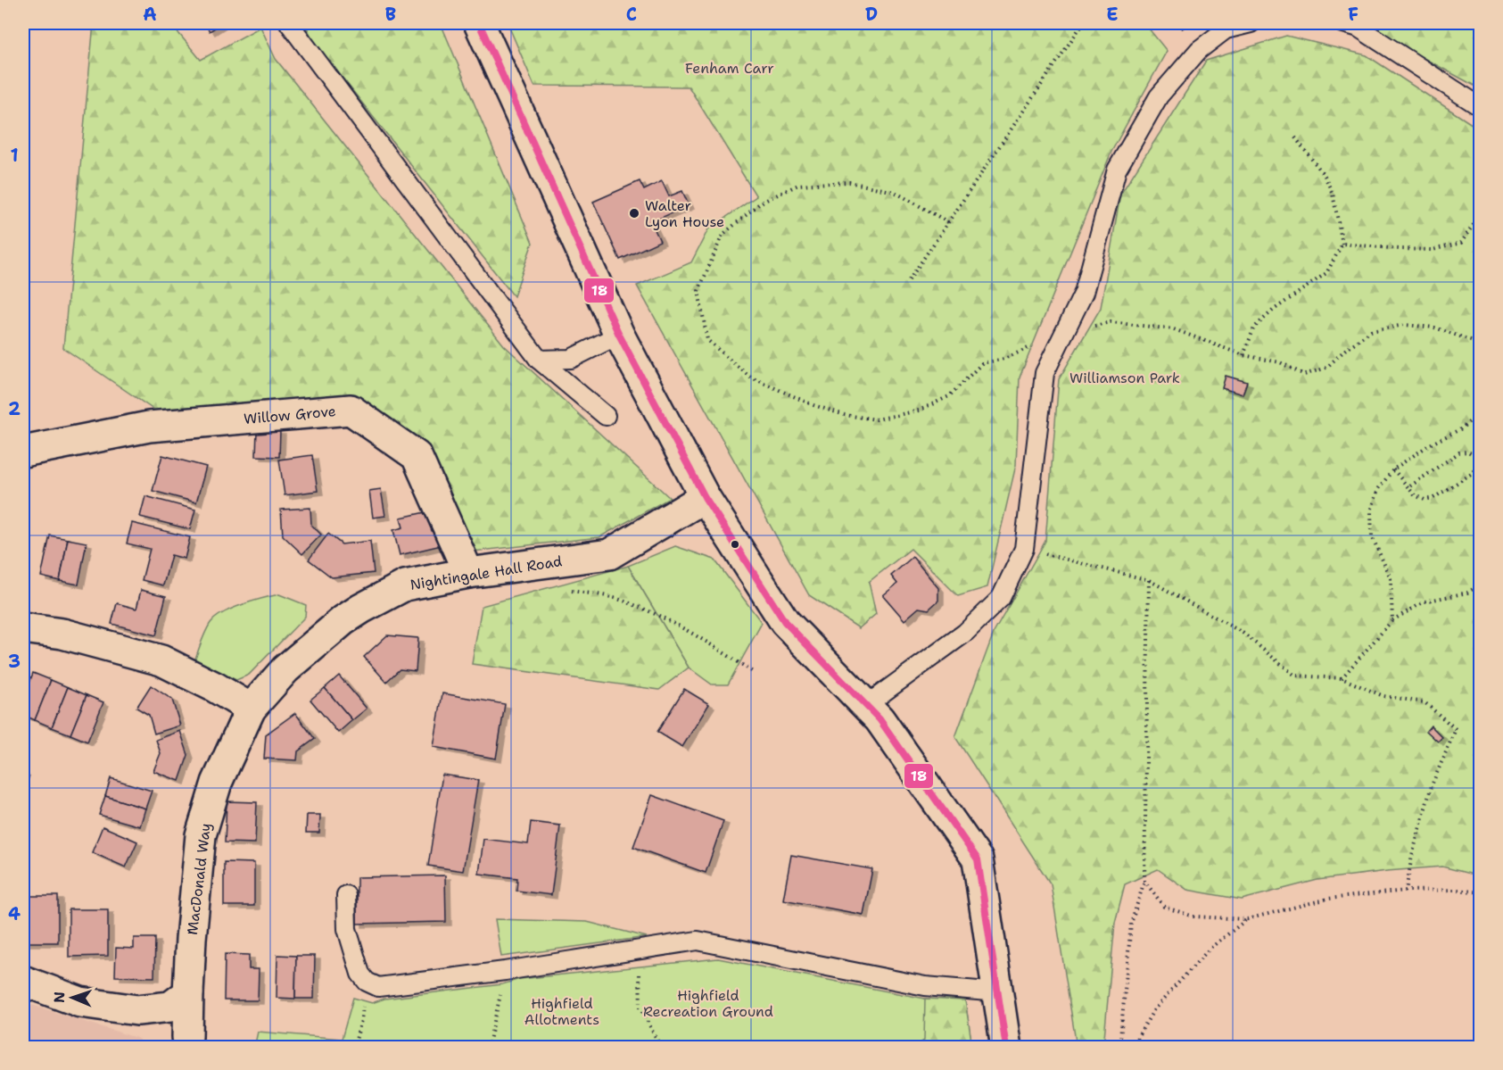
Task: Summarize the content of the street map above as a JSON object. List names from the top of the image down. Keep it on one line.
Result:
{"streets":{"street":["Willow Grove","Nightingale Hall Road","MacDonald Way"]},"crossings":[["Willow Grove","Nightingale Hall Road"],["Nightingale Hall Road","MacDonald Way"]],"parks":["Fenham Carr","Williamson Park","Highfield Recreation Ground","Highfield Allotments"],"places":["Walter Lyon House"],"lines":["transit line 18"],"north":"left","grid":{"columns":["A","B","C","D","E","F"],"rows":["1","2","3","4"]}}
